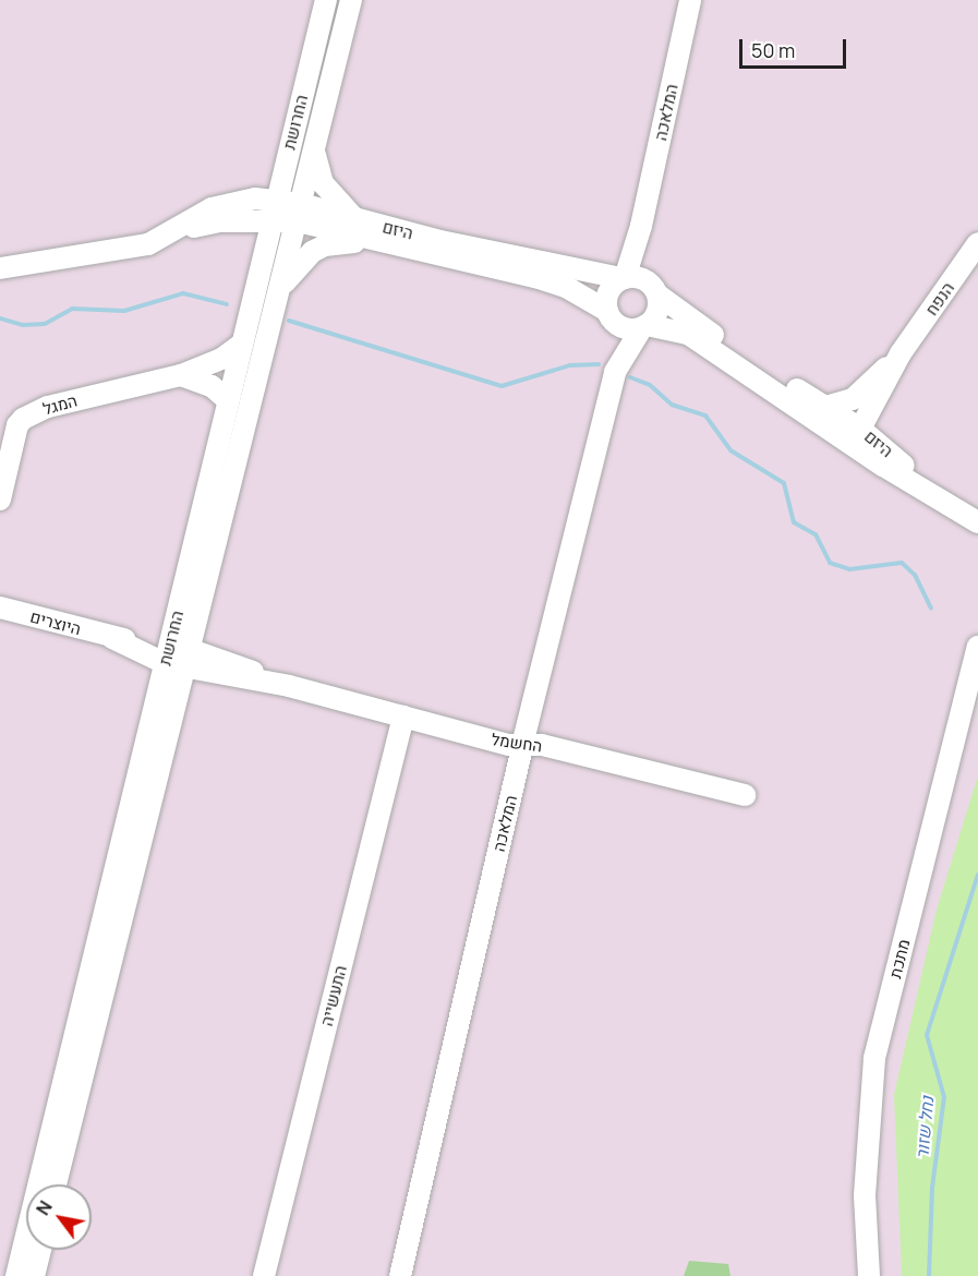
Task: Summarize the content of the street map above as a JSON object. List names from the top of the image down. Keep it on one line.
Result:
{"streets":{"street":["המלאכה","החרושת","היזם","הנפח","המגל","היוצרים","החשמל","מתכת","התעשייה"]},"crossings":[["המלאכה","היזם"],["המלאכה","החשמל"],["החרושת","היזם"],["החרושת","המגל"],["החרושת","היוצרים"],["החרושת","החשמל"],["היזם","הנפח"],["היוצרים","החשמל"],["החשמל","התעשייה"]],"water":["נחל שזור"],"scale_bar":"50 m","north":"top left"}
